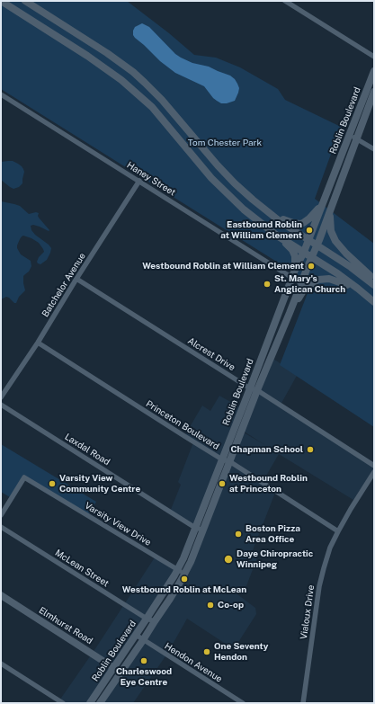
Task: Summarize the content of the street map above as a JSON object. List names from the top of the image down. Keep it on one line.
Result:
{"streets":{"main road":["Roblin Boulevard","Elmhurst Road"],"street":["Haney Street","Batchelor Avenue","Alcrest Drive","Princeton Boulevard","Laxdal Road","Varsity View Drive","McLean Street","Vialoux Drive","Hendon Avenue"]},"crossings":[["Roblin Boulevard","Haney Street"],["Roblin Boulevard","Alcrest Drive"],["Roblin Boulevard","Princeton Boulevard"],["Roblin Boulevard","Laxdal Road"],["Roblin Boulevard","Varsity View Drive"],["Roblin Boulevard","McLean Street"],["Roblin Boulevard","Elmhurst Road"],["Roblin Boulevard","Hendon Avenue"],["Haney Street","Batchelor Avenue"],["Batchelor Avenue","Alcrest Drive"],["Batchelor Avenue","Princeton Boulevard"],["Princeton Boulevard","Vialoux Drive"]],"parks":["Tom Chester Park"],"places":["Eastbound Roblin at William Clement","Westbound Roblin at William Clement","St. Mary's Anglican Church","Chapman School","Varsity View Community Centre","Westbound Roblin at Princeton","Boston Pizza Area Office","Daye Chiropractic Winnipeg","Westbound Roblin at McLean","Co-op","One Seventy Hendon","Charleswood Eye Centre"]}
